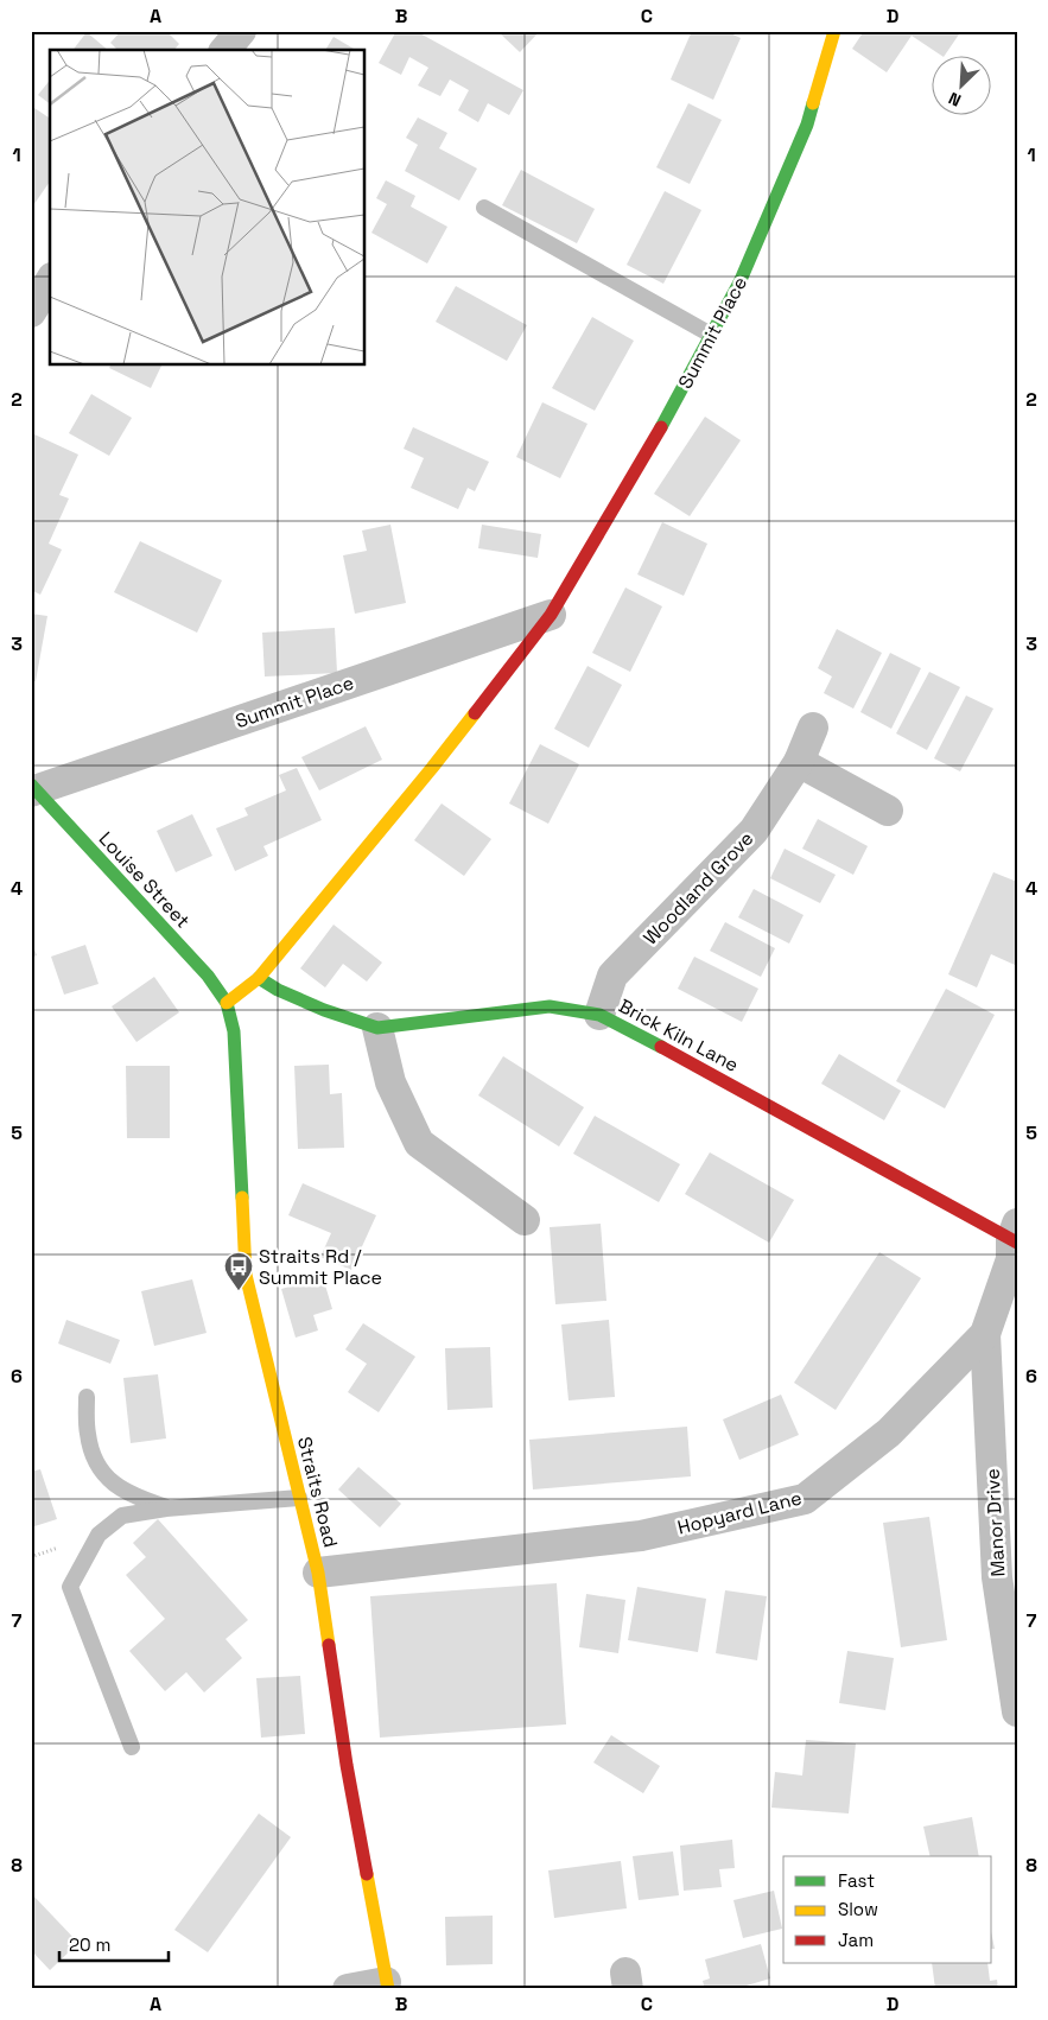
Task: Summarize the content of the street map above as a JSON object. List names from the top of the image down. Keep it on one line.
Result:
{"streets":{"street":["Summit Place","Louise Street","Woodland Grove","Brick Kiln Lane","Straits Road","Hopyard Lane","Manor Drive"]},"crossings":[["Summit Place","Louise Street"],["Summit Place","Brick Kiln Lane"],["Summit Place","Straits Road"],["Louise Street","Straits Road"],["Woodland Grove","Brick Kiln Lane"],["Brick Kiln Lane","Hopyard Lane"],["Straits Road","Hopyard Lane"],["Hopyard Lane","Manor Drive"]],"places":{"bus stop":["Straits Rd / Summit Place"]},"legend":["Fast","Slow","Jam"],"scale_bar":"20 m","north":"bottom left","grid":{"columns":["A","B","C","D"],"rows":["1","2","3","4","5","6","7","8"]}}
